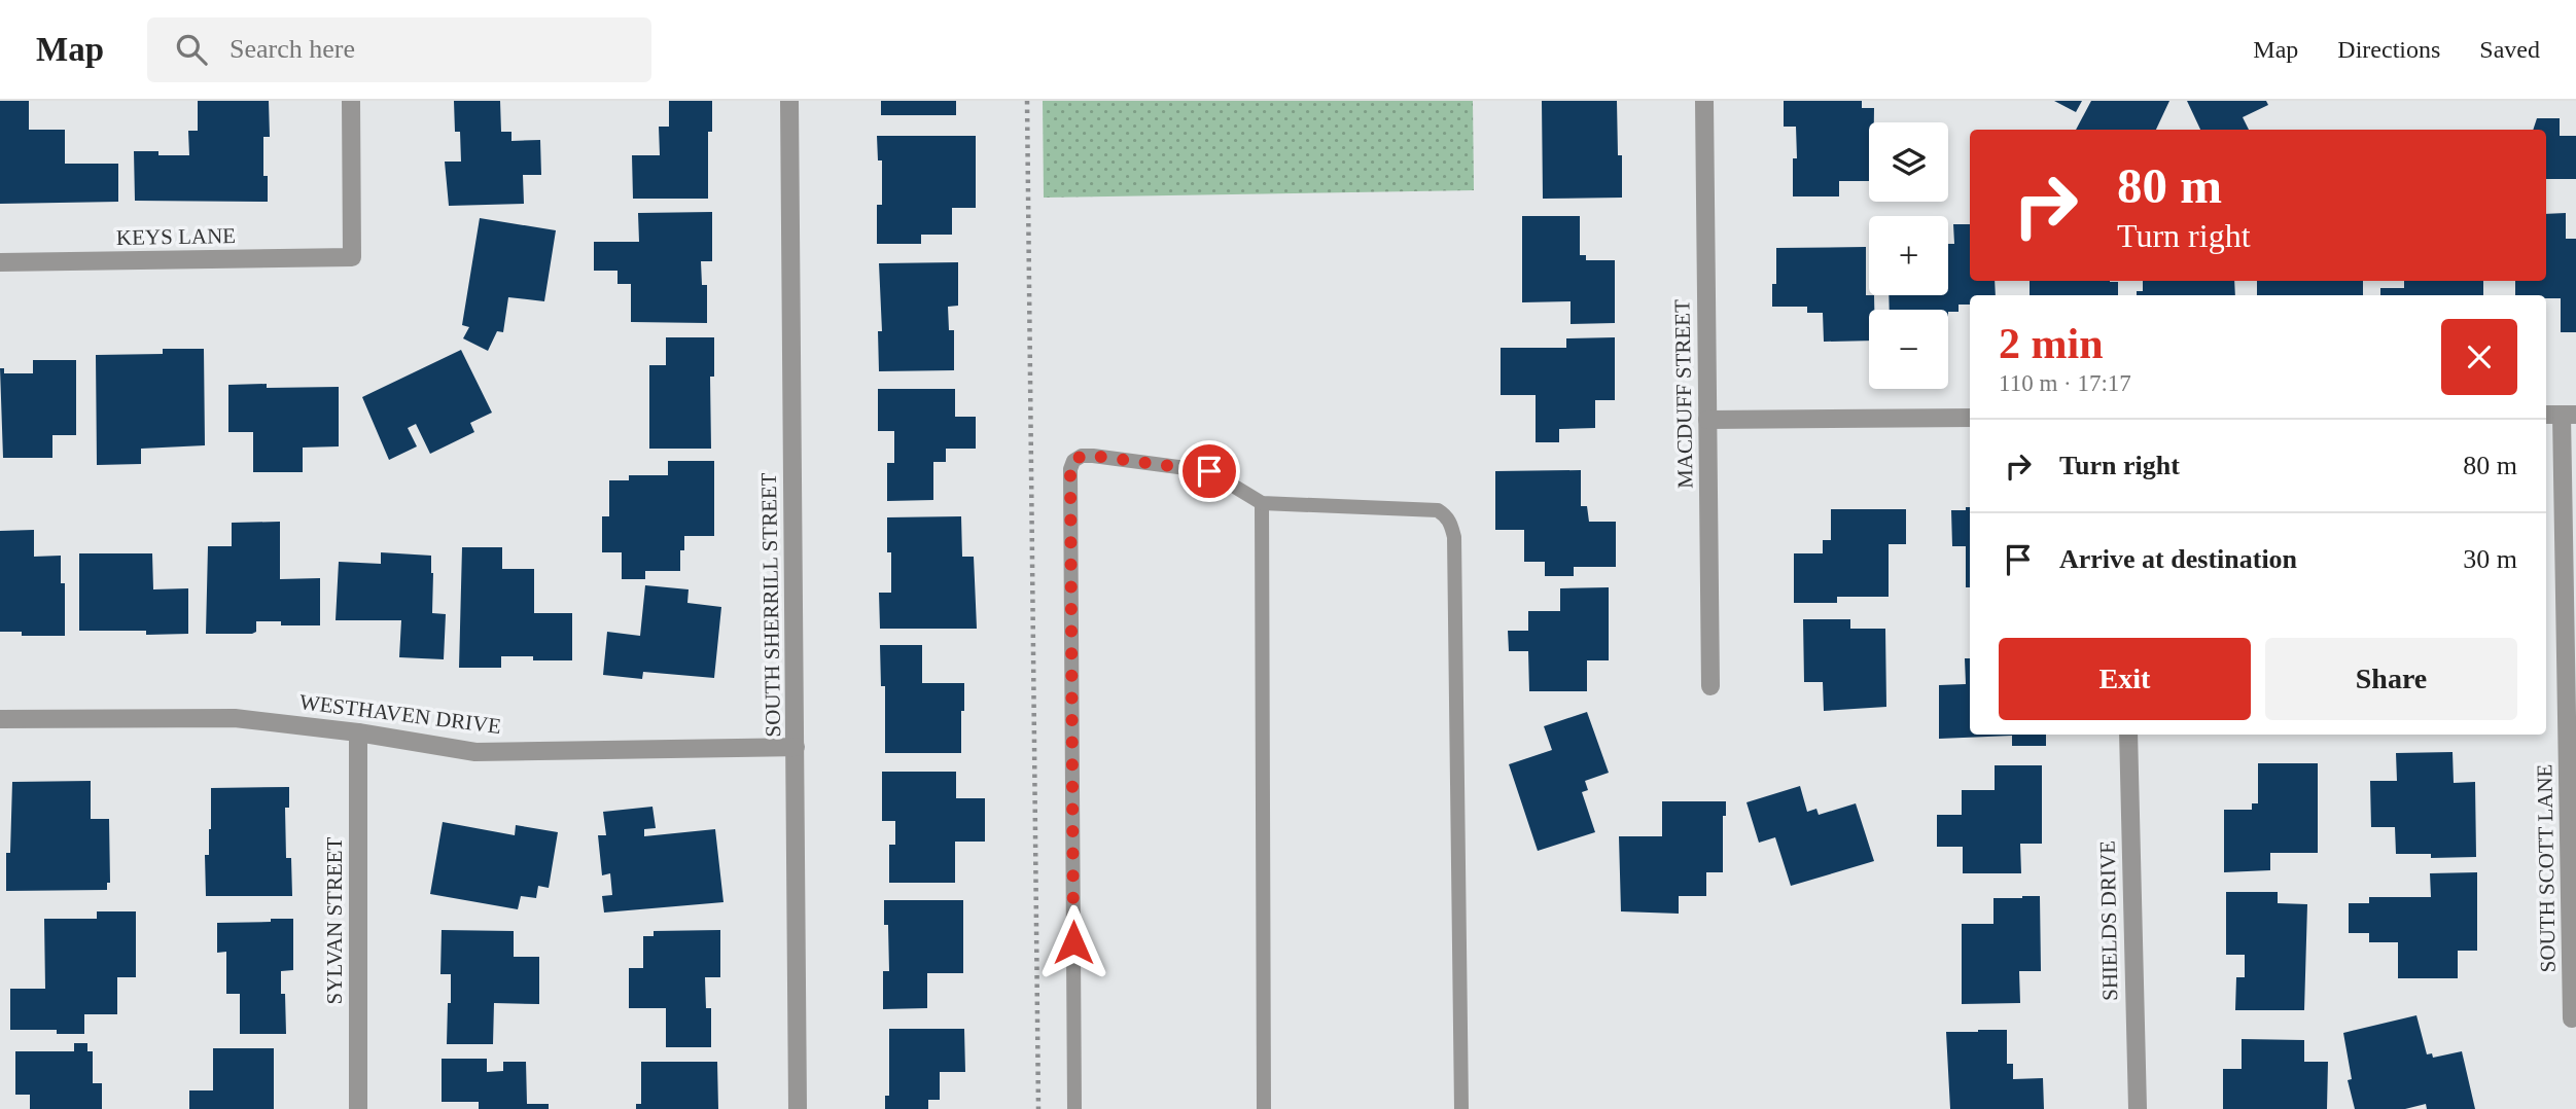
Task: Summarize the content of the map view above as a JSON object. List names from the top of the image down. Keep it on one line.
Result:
{"streets":{"street":["KEYS LANE","MACDUFF STREET","SOUTH SHERRILL STREET","WESTHAVEN DRIVE","SOUTH SCOTT LANE","SYLVAN STREET","SHIELDS DRIVE"]},"crossings":[["SOUTH SHERRILL STREET","WESTHAVEN DRIVE"],["WESTHAVEN DRIVE","SYLVAN STREET"]],"page":{"header":"Map","search":"Search here","nav":["Map","Directions","Saved"],"map_buttons":["+","−"],"turn":["80 m","Turn right"],"heading":["2 min","110 m · 17:17"],"list":[{"name":"Turn right","value":"80 m"},{"name":"Arrive at destination","value":"30 m"}],"buttons":["Exit","Share"]}}
